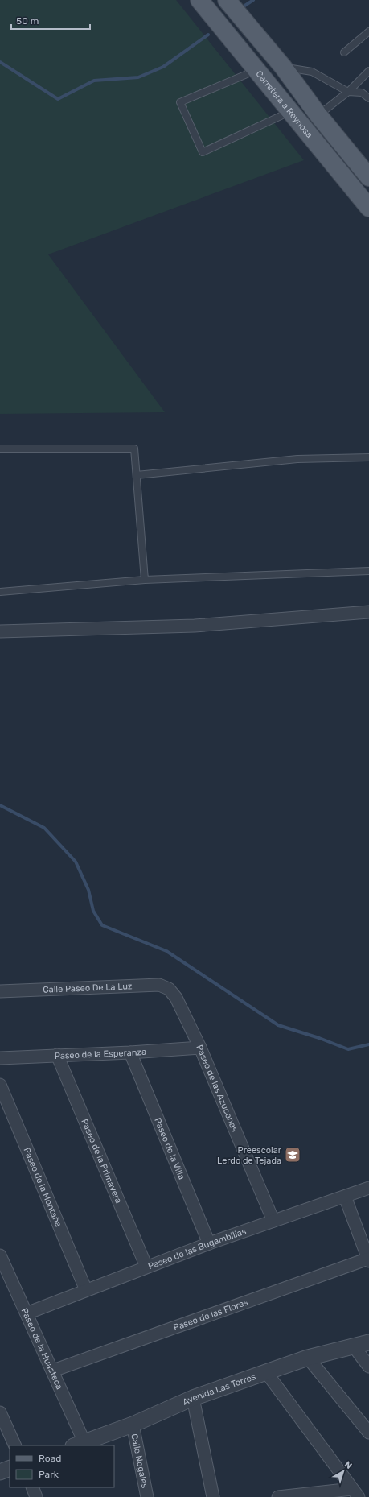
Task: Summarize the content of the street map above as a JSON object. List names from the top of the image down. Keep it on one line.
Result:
{"streets":{"main road":["Carretera a Reynosa"],"street":["Calle Paseo De La Luz","Paseo de la Esperanza","Paseo de las Azucenas","Paseo de la Villa","Paseo de la Primavera","Paseo de la Montaña","Paseo de las Bugambilias","Paseo de las Flores","Paseo de la Huasteca","Avenida Las Torres","Calle Nogales"]},"crossings":[["Calle Paseo De La Luz","Paseo de las Azucenas"],["Paseo de la Esperanza","Paseo de las Azucenas"],["Paseo de la Esperanza","Paseo de la Villa"],["Paseo de la Esperanza","Paseo de la Primavera"],["Paseo de las Azucenas","Paseo de las Bugambilias"],["Paseo de la Villa","Paseo de las Bugambilias"],["Paseo de la Primavera","Paseo de las Bugambilias"],["Paseo de la Montaña","Paseo de las Bugambilias"],["Paseo de las Bugambilias","Paseo de la Huasteca"],["Paseo de las Flores","Paseo de la Huasteca"],["Paseo de la Huasteca","Avenida Las Torres"],["Avenida Las Torres","Calle Nogales"]],"places":{"school or university":["Preescolar Lerdo de Tejada"]},"legend":["Road","Park"],"scale_bar":"50 m","north":"top right"}
